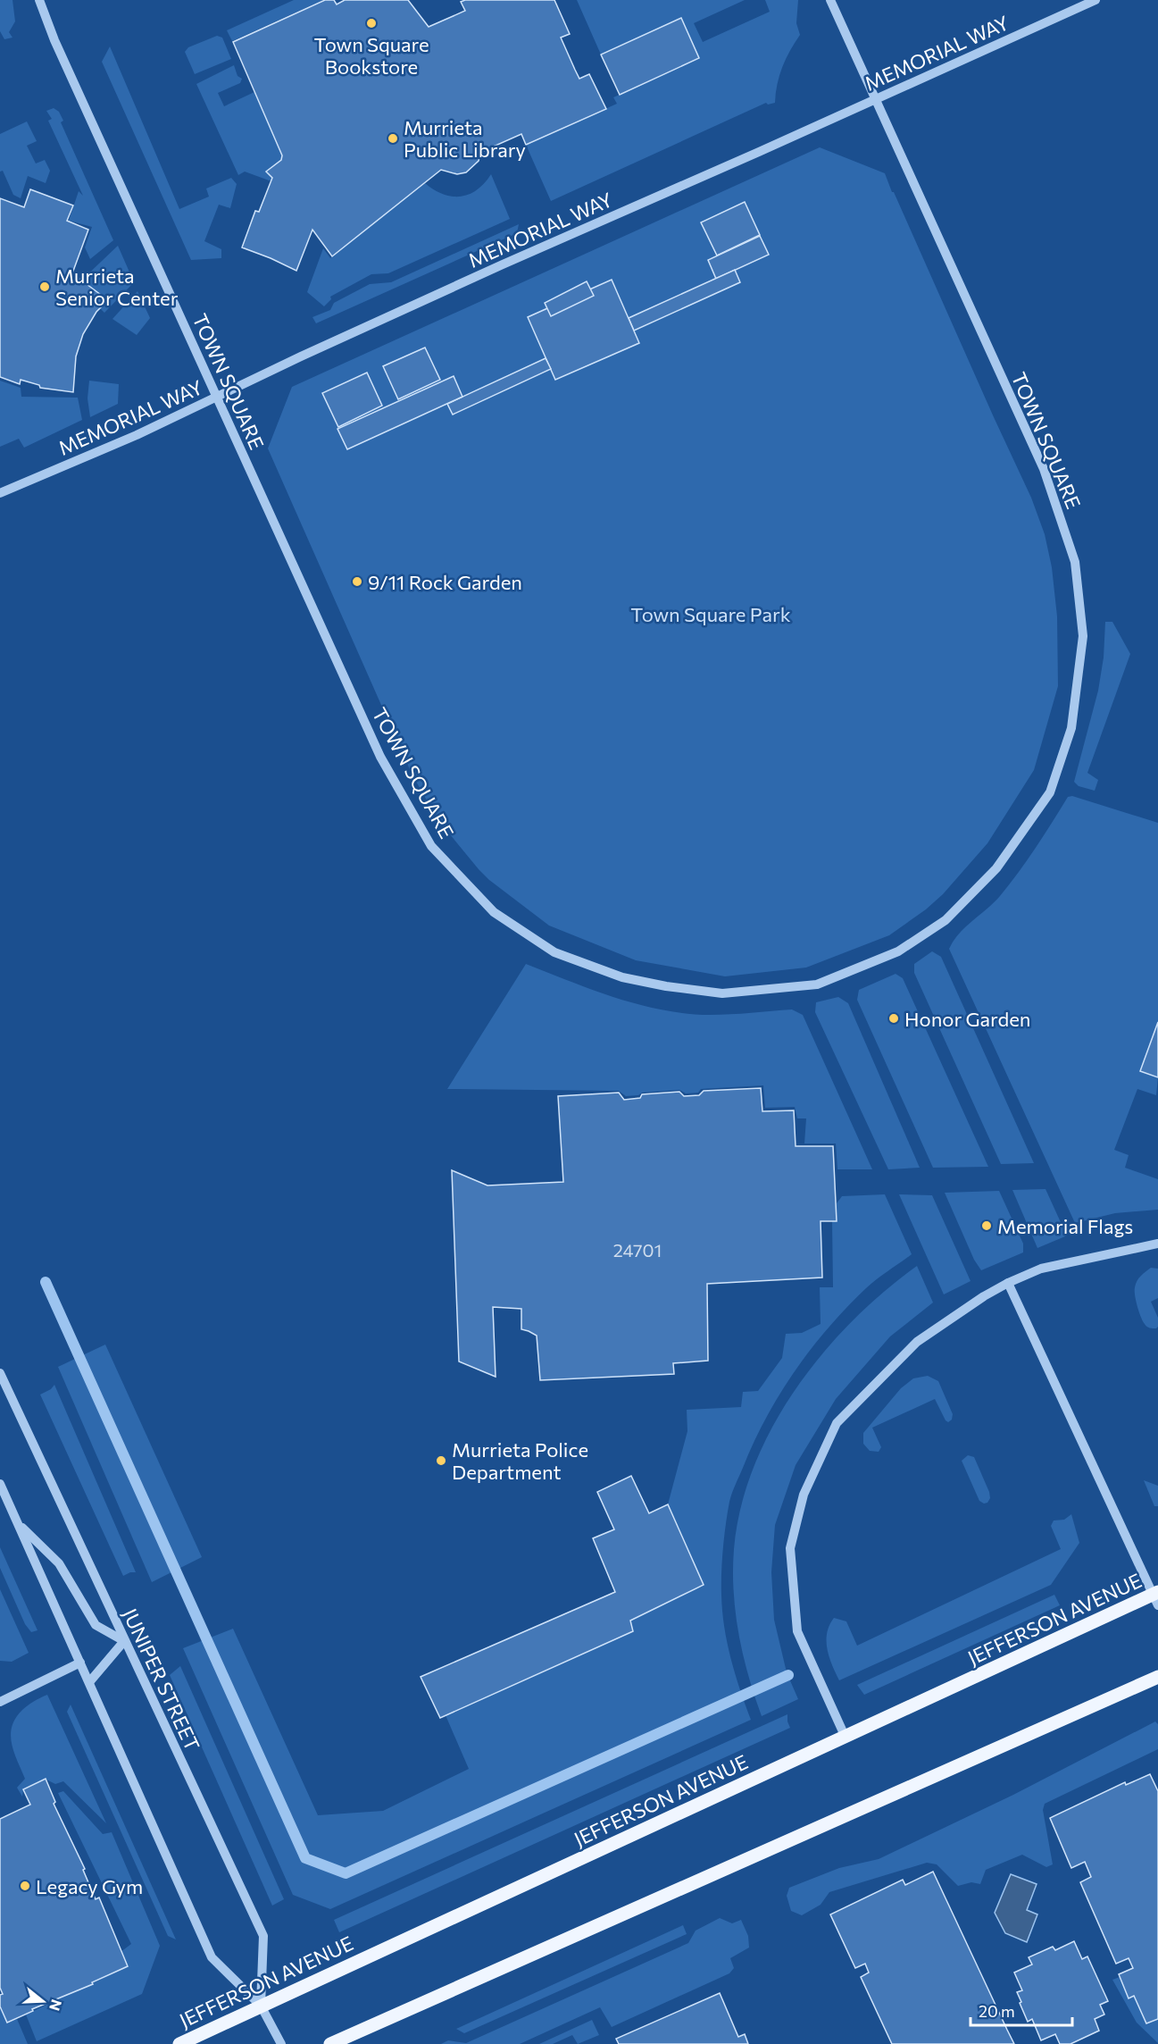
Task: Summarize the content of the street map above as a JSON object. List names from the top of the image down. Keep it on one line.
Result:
{"streets":{"main road":["JEFFERSON AVENUE"],"street":["MEMORIAL WAY","TOWN SQUARE","JUNIPER STREET"]},"crossings":[["MEMORIAL WAY","TOWN SQUARE"],["JEFFERSON AVENUE","JUNIPER STREET"]],"parks":["Town Square Park"],"places":["Town Square Bookstore","Murrieta Public Library","Murrieta Senior Center","9/11 Rock Garden","Honor Garden","Memorial Flags","Murrieta Police Department","Legacy Gym"],"house_numbers":["24701"],"scale_bar":"20 m","north":"right"}
